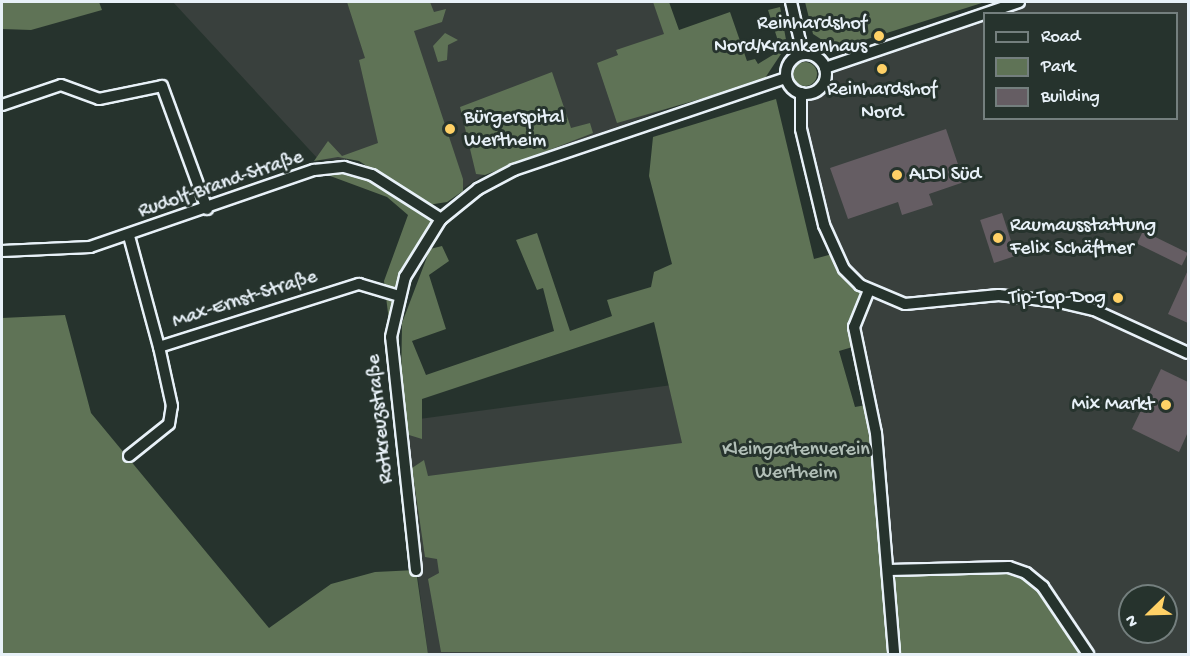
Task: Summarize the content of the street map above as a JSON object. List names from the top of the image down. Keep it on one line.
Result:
{"streets":{"street":["Rudolf-Brand-Straße","Max-Ernst-Straße","Rotkreuzstraße"]},"crossings":[["Rudolf-Brand-Straße","Rotkreuzstraße"],["Max-Ernst-Straße","Rotkreuzstraße"]],"parks":["Kleingartenverein Wertheim"],"places":["Reinhardshof Nord/Krankenhaus","Reinhardshof Nord","Bürgerspital Wertheim","ALDI Süd","Raumausstattung Felix Schäftner","Tip-Top-Dog","Mix Markt"],"legend":["Road","Park","Building"],"north":"bottom left"}
